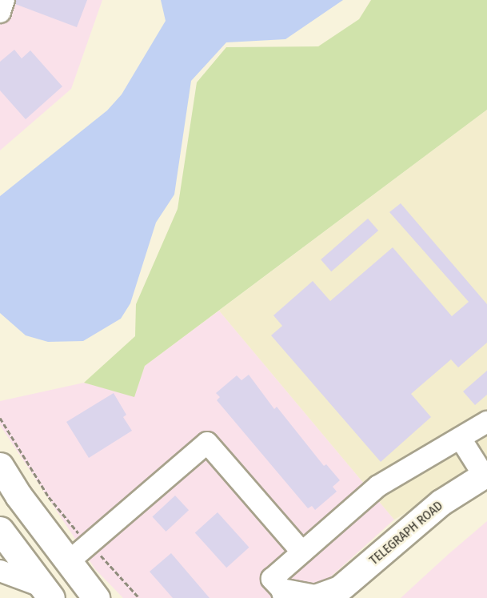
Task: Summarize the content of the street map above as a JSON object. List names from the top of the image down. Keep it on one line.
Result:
{"streets":{"main road":["TELEGRAPH ROAD"]}}
